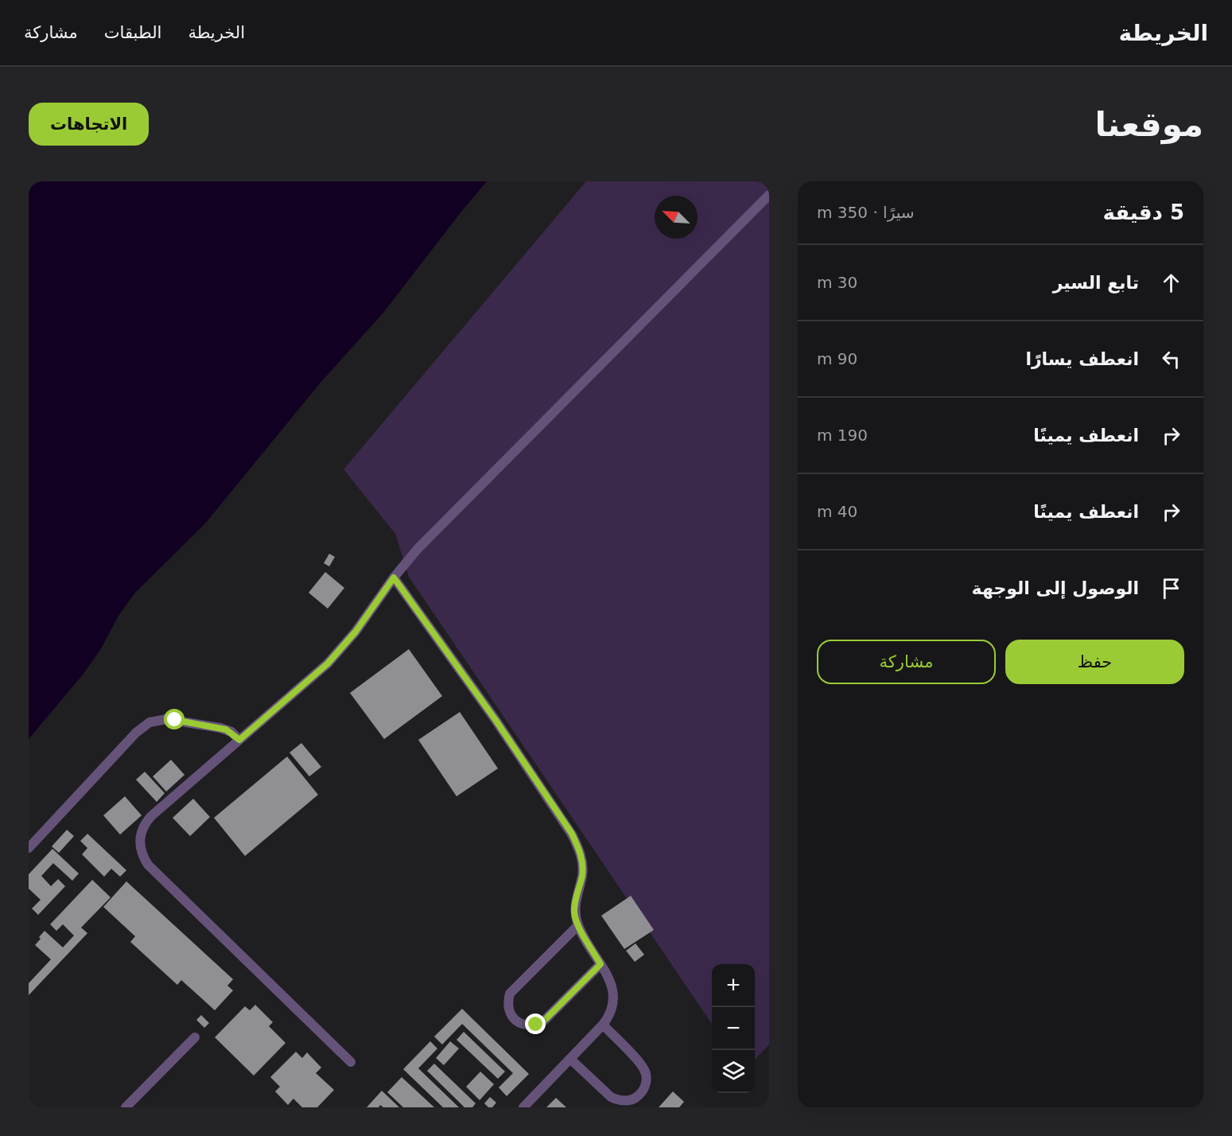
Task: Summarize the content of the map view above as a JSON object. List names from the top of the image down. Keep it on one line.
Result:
{"north":"top left","page":{"header":"الخريطة","nav":["الخريطة","الطبقات","مشاركة"],"buttons":["الاتجاهات",["حفظ","مشاركة"]],"title":"موقعنا","heading":["5 دقيقة","سيرًا · 350 m"],"list":[["تابع السير","30 m"],["انعطف يسارًا","90 m"],["انعطف يمينًا","190 m"],["انعطف يمينًا","40 m"],"الوصول إلى الوجهة"],"map_buttons":["+","−"]}}
